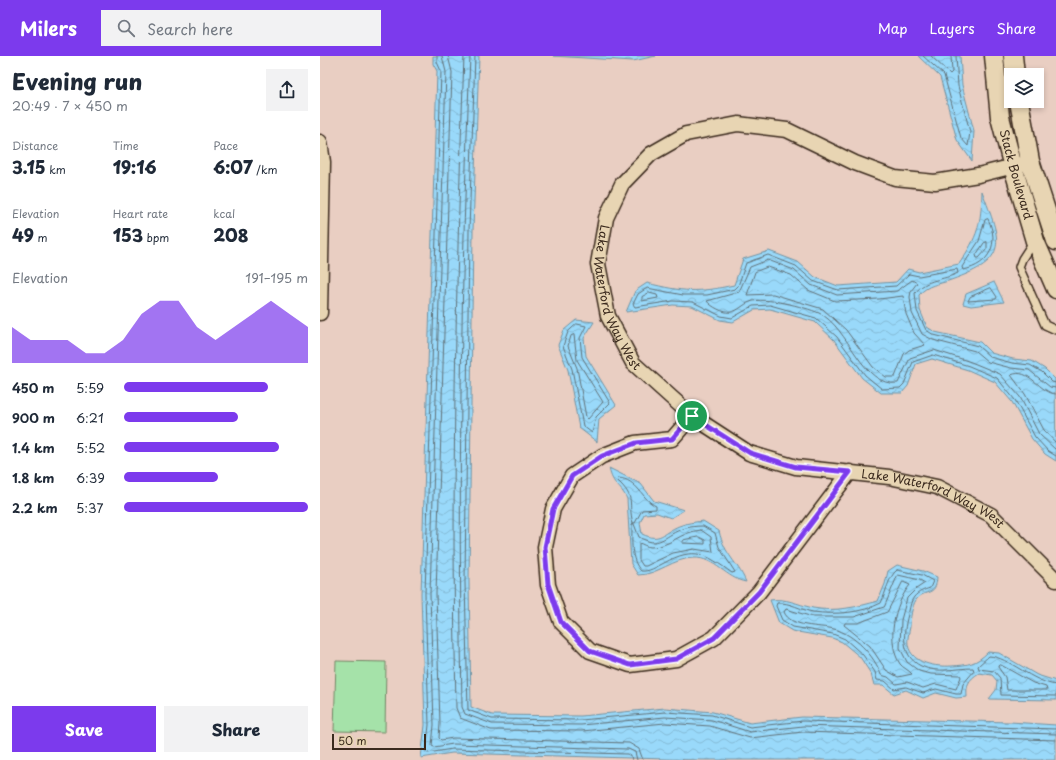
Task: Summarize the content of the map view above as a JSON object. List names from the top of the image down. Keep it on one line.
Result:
{"streets":{"street":["Stack Boulevard","Lake Waterford Way West"]},"crossings":[["Stack Boulevard","Lake Waterford Way West"]],"scale_bar":"50 m","page":{"header":"Milers","search":"Search here","nav":["Map","Layers","Share"],"heading":["Evening run","20:49 · 7 × 450 m"],"stats":[["Distance","3.15 km"],["Time","19:16"],["Pace","6:07 /km"],["Elevation","49 m"],["Heart rate","153 bpm"],["kcal","208"]],"chart":["Elevation","191–195 m"],"list":[{"name":"450 m","note":"5:59"},{"name":"900 m","note":"6:21"},{"name":"1.4 km","note":"5:52"},{"name":"1.8 km","note":"6:39"},{"name":"2.2 km","note":"5:37"}],"buttons":["Save","Share"],"scale":"50 m"}}
